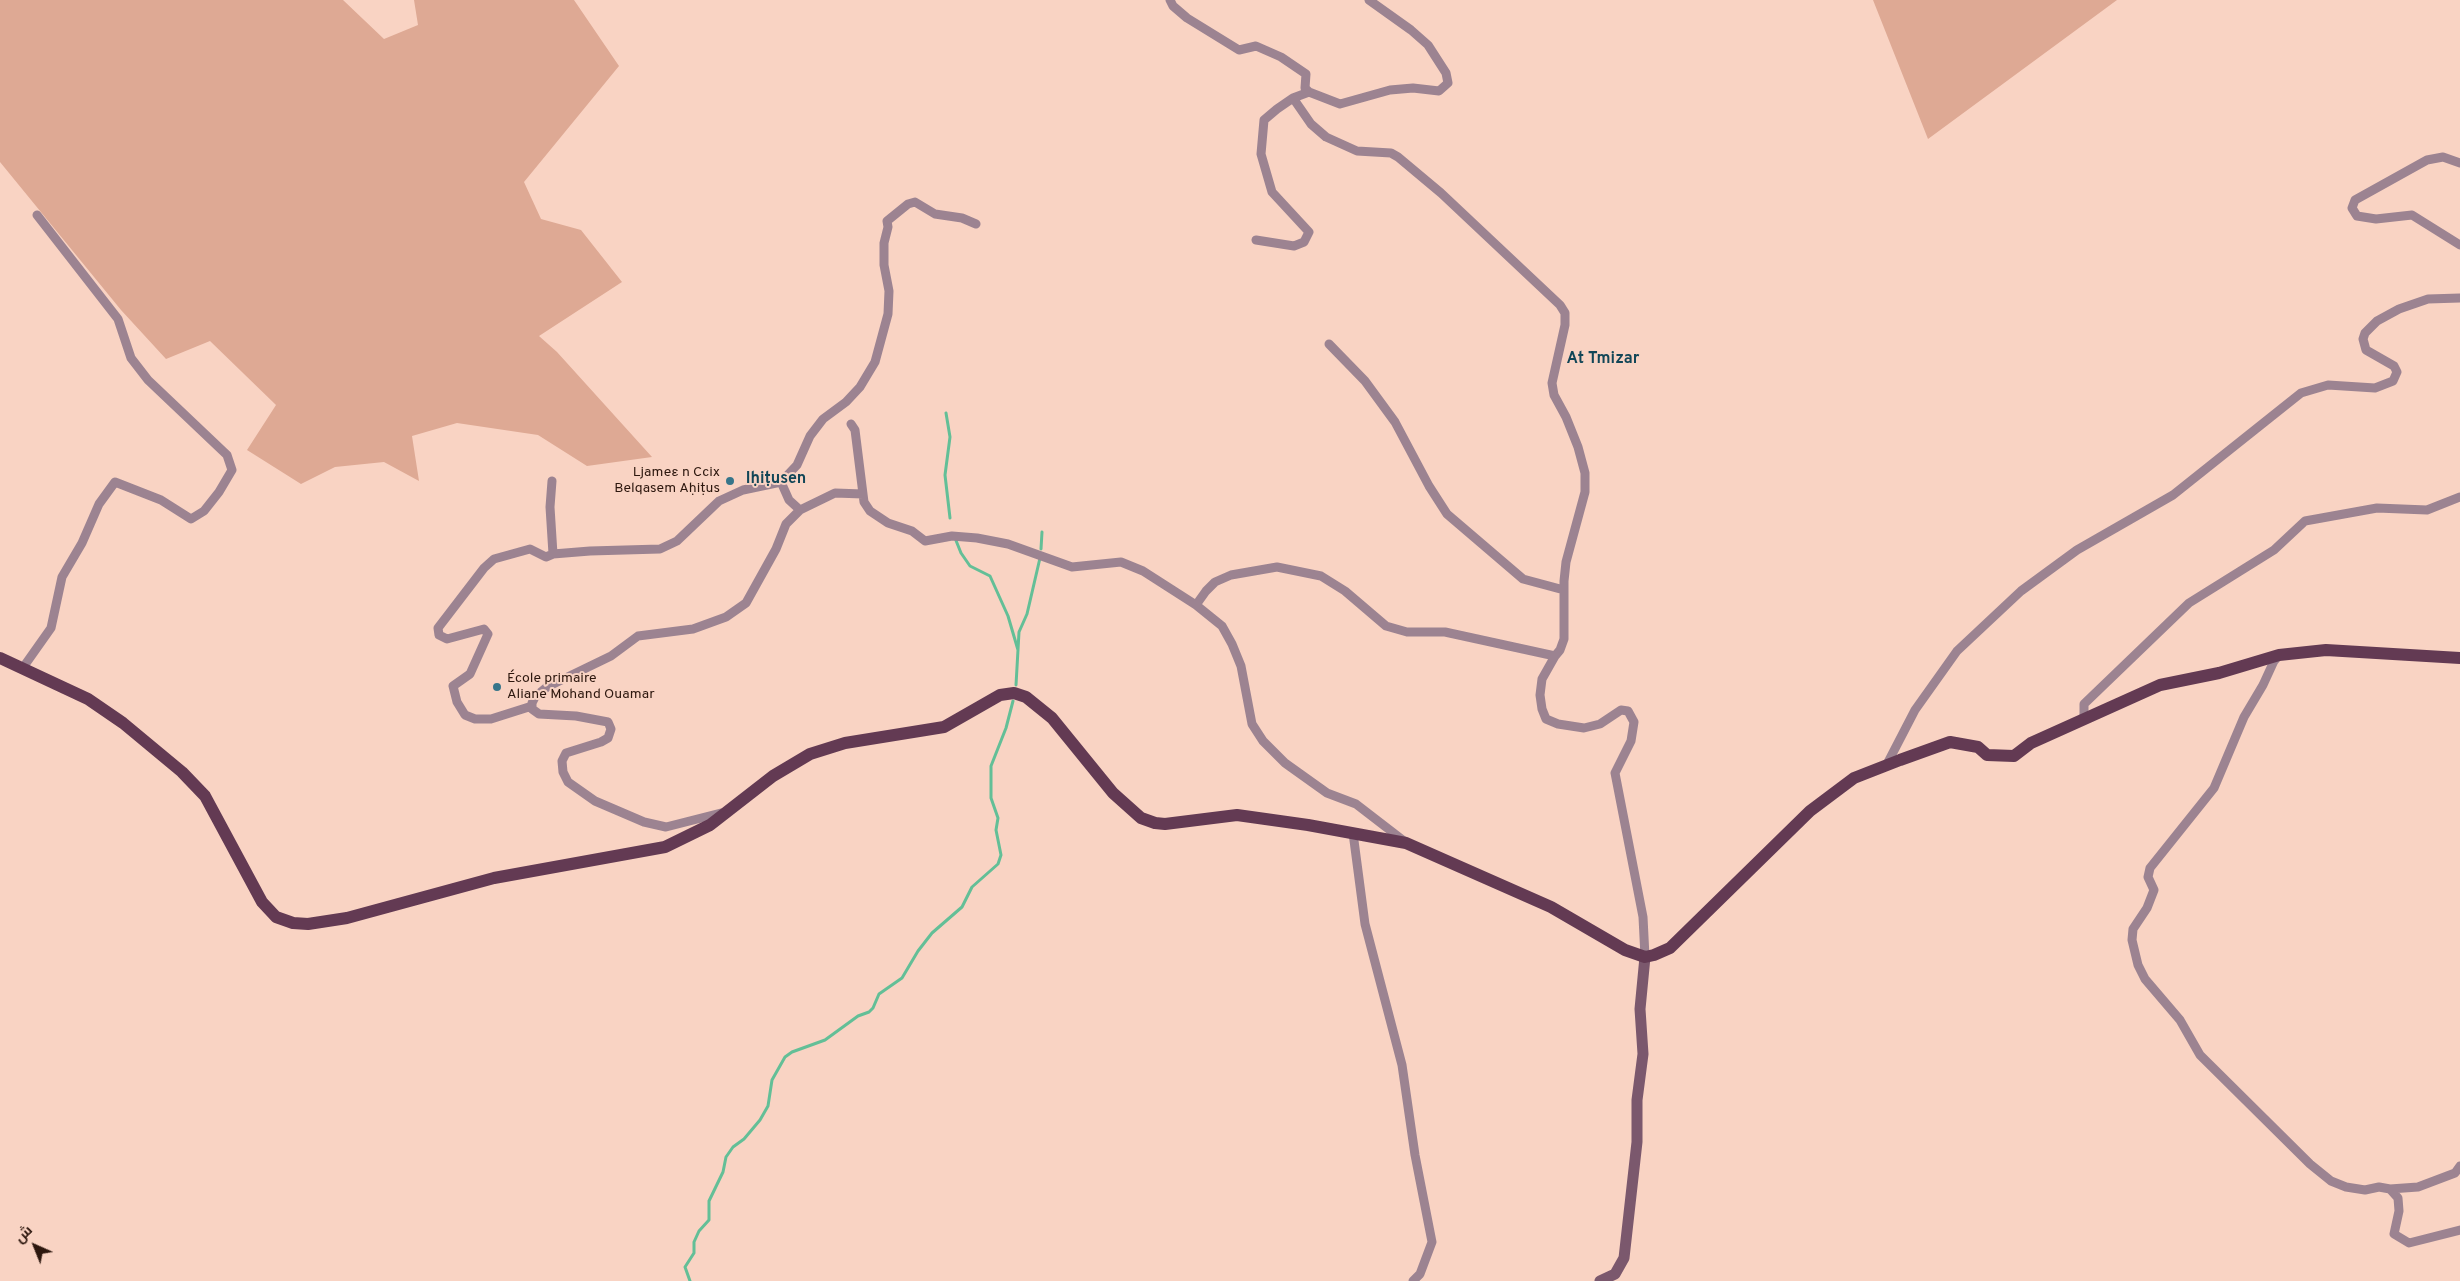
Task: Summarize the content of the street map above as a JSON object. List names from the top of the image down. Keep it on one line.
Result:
{"districts":["At Tmizar","Iḥiṭusen"],"places":["Ljameɛ n Ccix Belqasem Aḥiṭus","École primaire Aliane Mohand Ouamar"],"north":"top left"}
